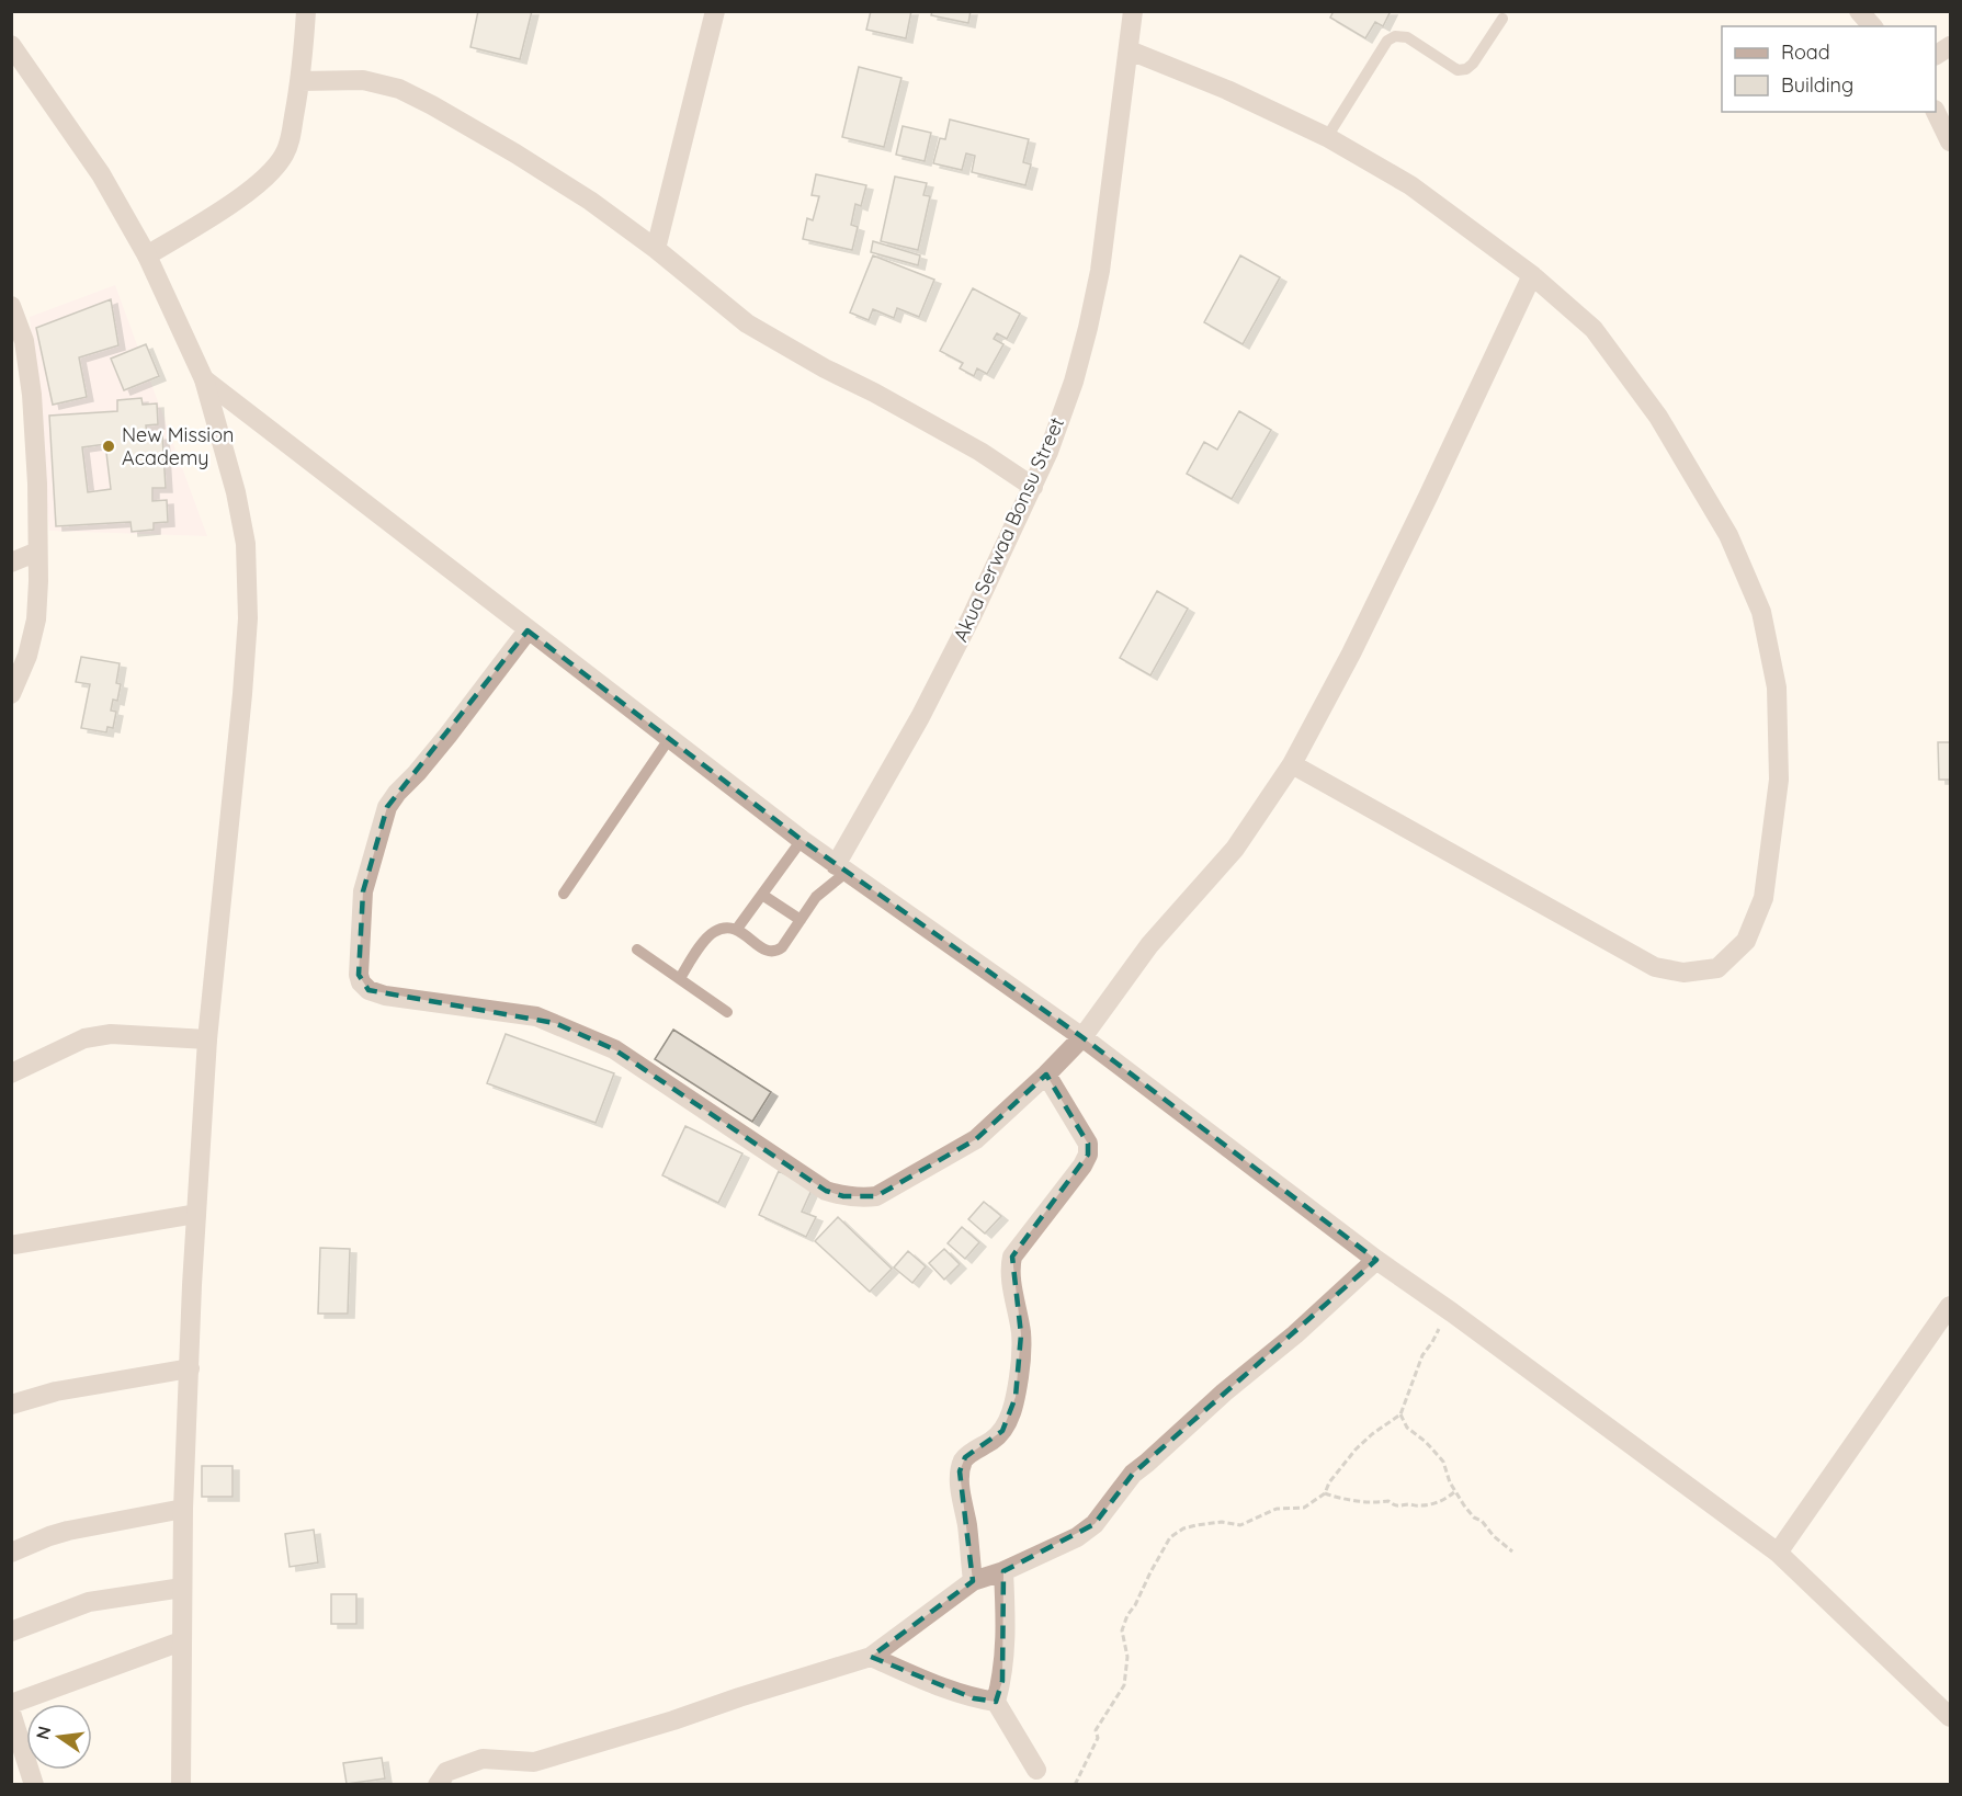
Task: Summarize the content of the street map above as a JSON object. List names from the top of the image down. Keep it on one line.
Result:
{"streets":{"street":["Akua Serwaa Bonsu Street"]},"places":["New Mission Academy"],"legend":["Road","Building"],"north":"left"}
